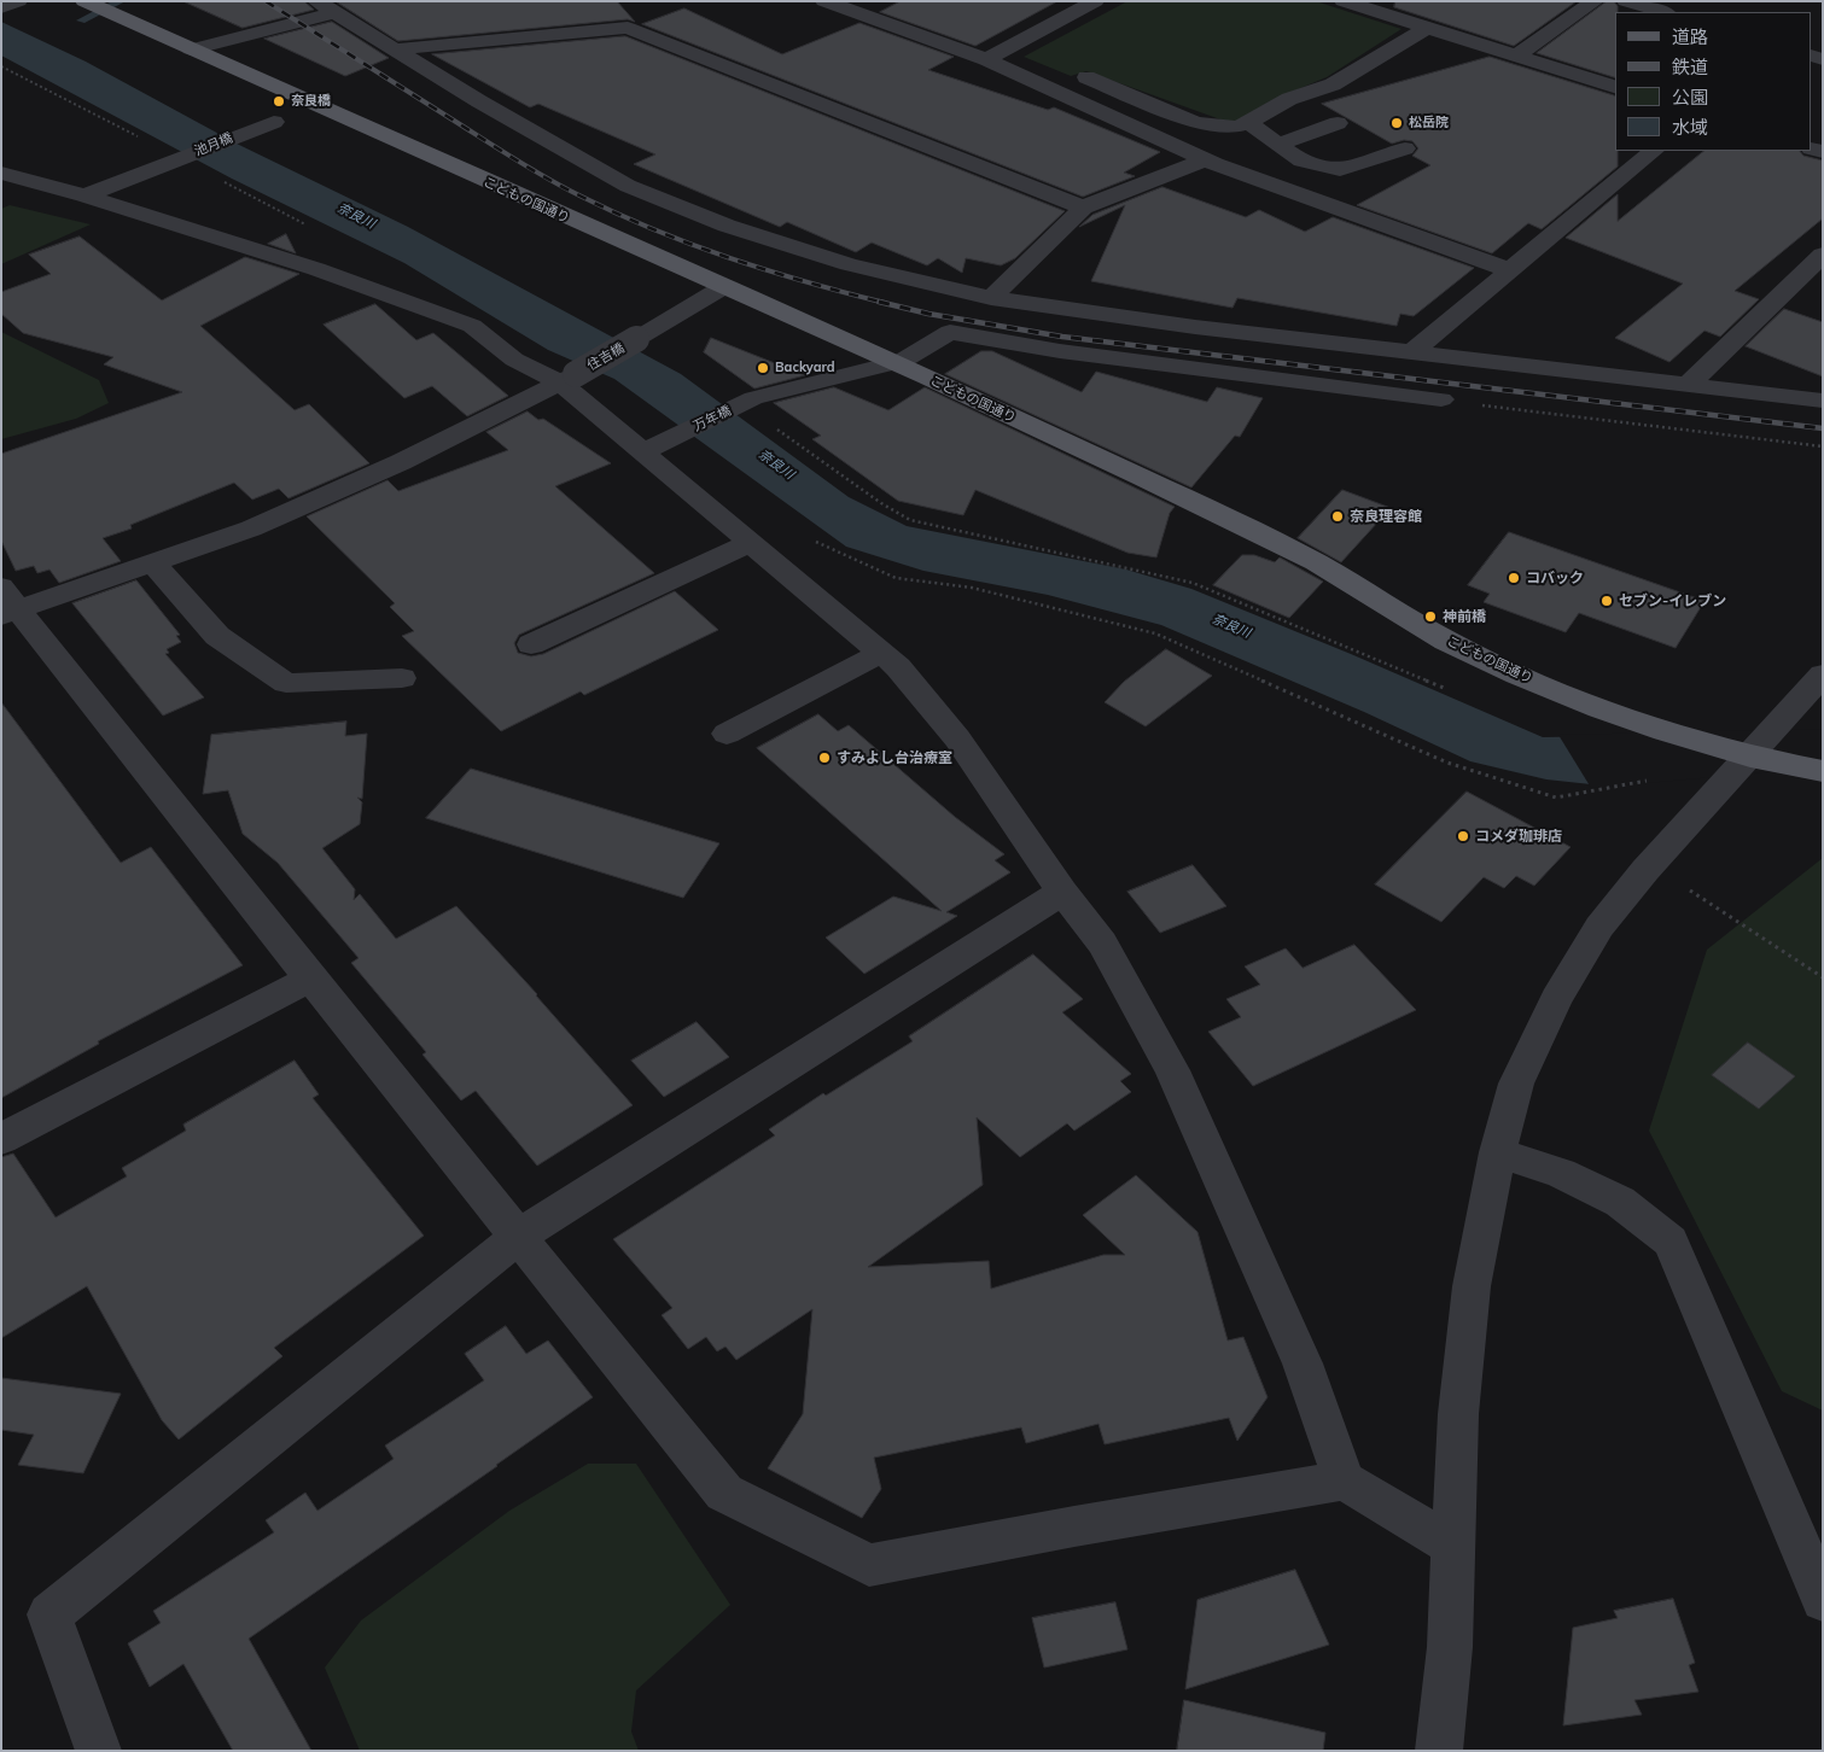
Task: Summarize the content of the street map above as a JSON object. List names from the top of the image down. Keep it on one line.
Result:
{"streets":{"main road":["こどもの国通り"],"street":["池月橋","住吉橋","万年橋"]},"crossings":[["こどもの国通り","住吉橋"],["こどもの国通り","万年橋"]],"water":["奈良川"],"places":["奈良橋","松岳院","Backyard","奈良理容館","コバック","セブン-イレブン","神前橋","すみよし台治療室","コメダ珈琲店"],"legend":["道路","鉄道","公園","水域"]}
